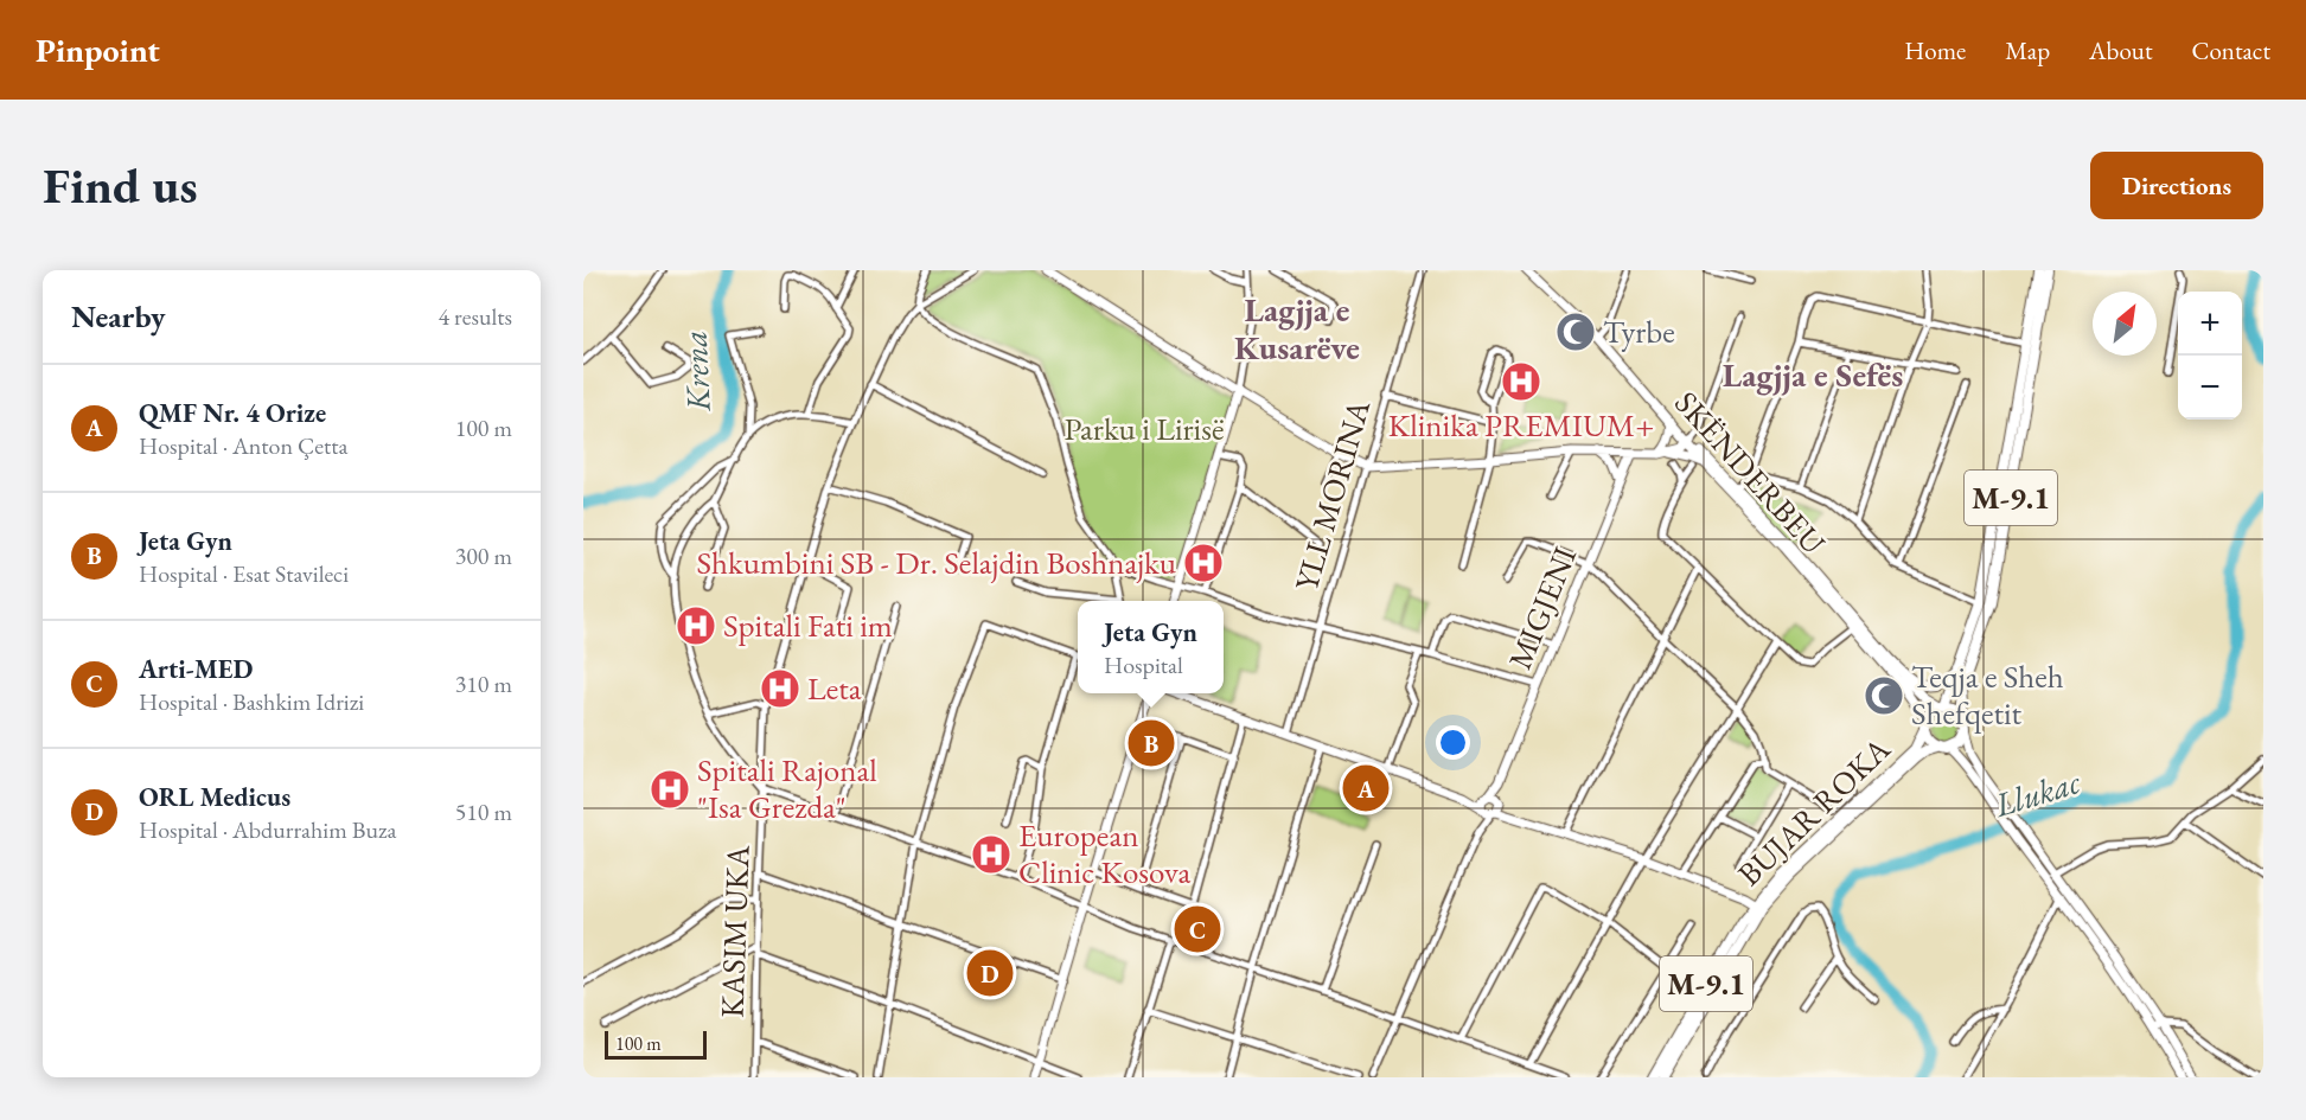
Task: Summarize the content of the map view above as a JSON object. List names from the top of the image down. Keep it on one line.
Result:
{"streets":{"main road":["M-9.1","BUJAR ROKA"],"street":["SKËNDERBEU","YLL MORINA","MIGJENI","KASIM UKA"]},"crossings":[["SKËNDERBEU","M-9.1"],["SKËNDERBEU","BUJAR ROKA"],["M-9.1","BUJAR ROKA"]],"districts":["Lagjja e Kusarëve","Lagjja e Sefës"],"water":["Krena","Llukac"],"parks":["Parku i Lirisë"],"places":{"mosque":["Tyrbe","Teqja e Sheh Shefqetit"],"hospital":["Klinika PREMIUM+","Shkumbini SB - Dr. Selajdin Boshnajku","Spitali Fati im","Leta","Spitali Rajonal \"Isa Grezda\"","European Clinic Kosova"]},"scale_bar":"100 m","north":"top right","page":{"header":"Pinpoint","nav":["Home","Map","About","Contact"],"buttons":"Directions","title":"Find us","heading":["Nearby","4 results"],"map_buttons":["+","−"],"list":[{"mark":"A","name":"QMF Nr. 4 Orize","note":"Hospital · Anton Çetta","value":"100 m"},{"mark":"B","name":"Jeta Gyn","note":"Hospital · Esat Stavileci","value":"300 m"},{"mark":"C","name":"Arti-MED","note":"Hospital · Bashkim Idrizi","value":"310 m"},{"mark":"D","name":"ORL Medicus","note":"Hospital · Abdurrahim Buza","value":"510 m"}],"popup":["Jeta Gyn","Hospital"],"pins":["B","A","C","D"],"scale":"100 m"}}
